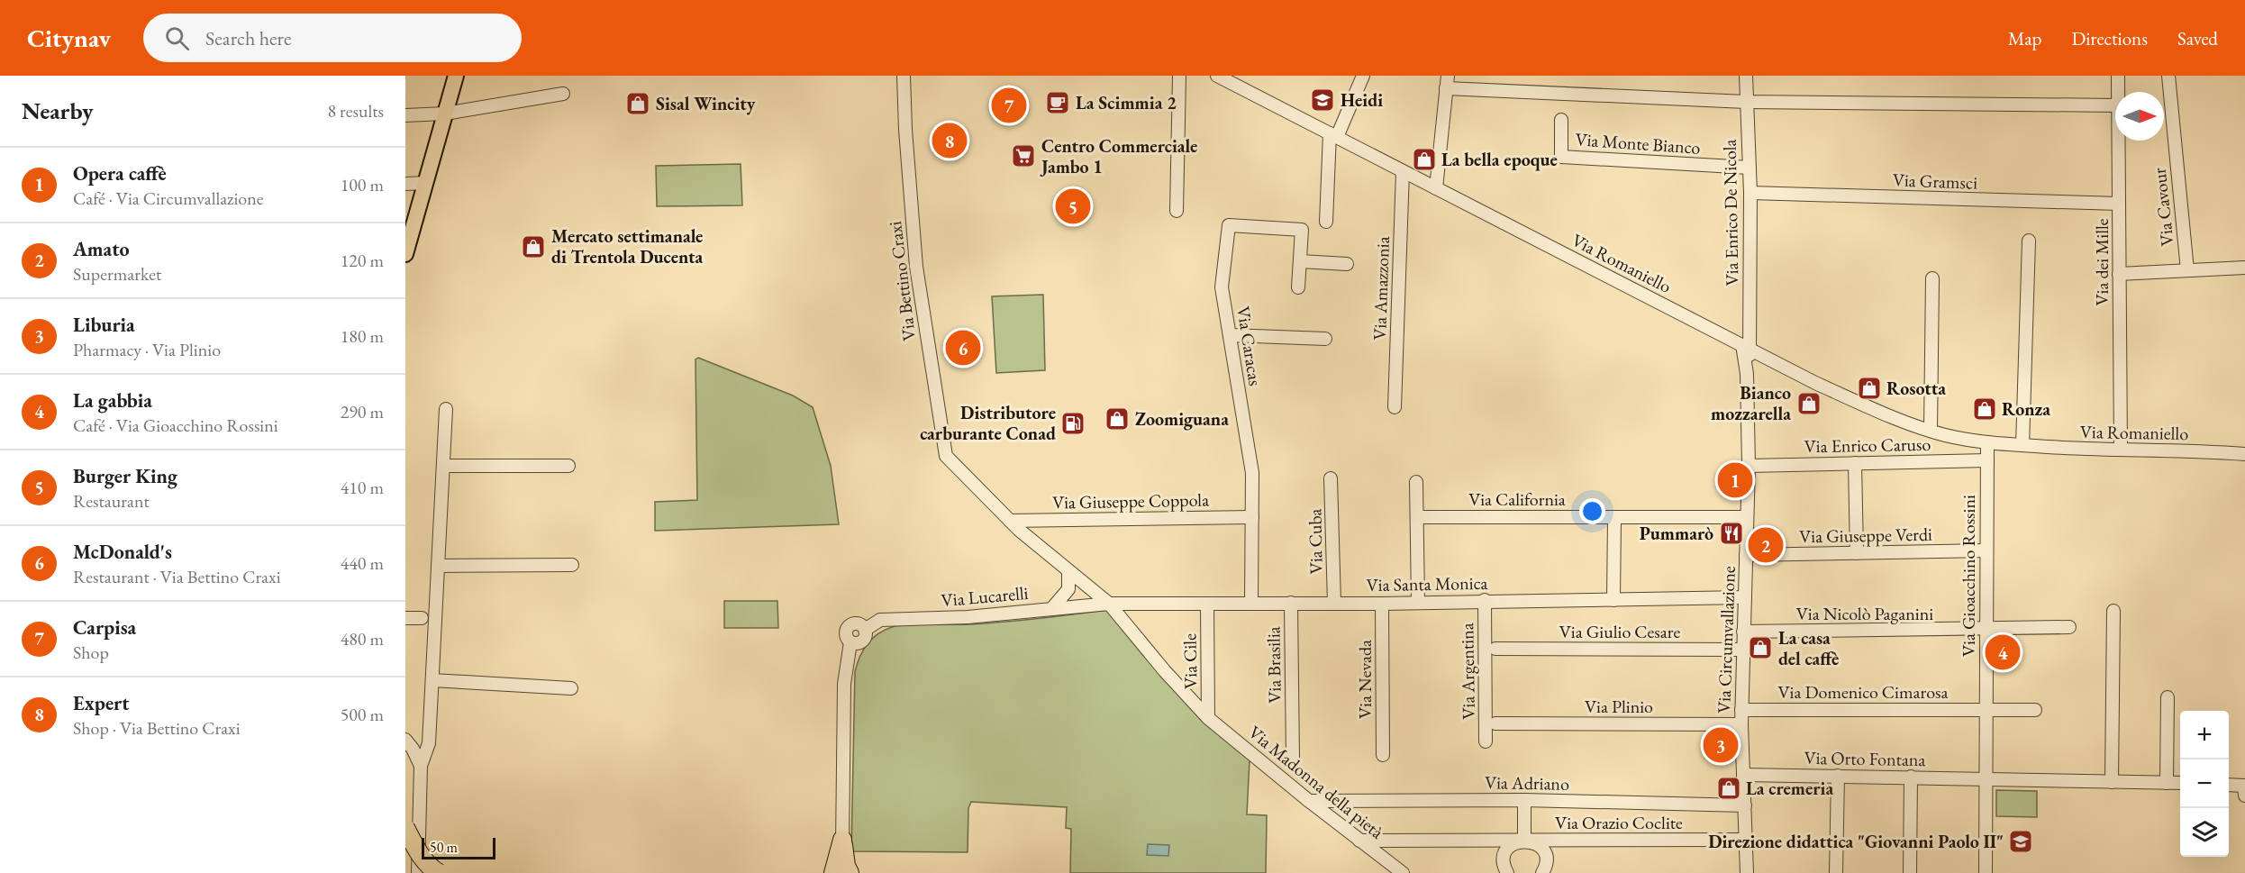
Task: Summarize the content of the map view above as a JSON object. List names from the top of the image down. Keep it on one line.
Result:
{"streets":{"street":["Via Monte Bianco","Via Gramsci","Via Cavour","Via Enrico De Nicola","Via dei Mille","Via Romaniello","Via Bettino Craxi","Via Amazzonia","Via Caracas","Via Enrico Caruso","Via California","Via Giuseppe Coppola","Via Giuseppe Verdi","Via Cuba","Via Gioacchino Rossini","Via Santa Monica","Via Lucarelli","Via Nicolò Paganini","Via Giulio Cesare","Via Circumvallazione","Via Cile","Via Brasilia","Via Argentina","Via Nevada","Via Domenico Cimarosa","Via Plinio","Via Orto Fontana","Via Madonna della pietà","Via Adriano","Via Orazio Coclite"]},"crossings":[["Via Monte Bianco","Via Enrico De Nicola"],["Via Gramsci","Via Enrico De Nicola"],["Via Gramsci","Via dei Mille"],["Via Enrico De Nicola","Via Romaniello"],["Via Enrico De Nicola","Via Circumvallazione"],["Via dei Mille","Via Romaniello"],["Via Romaniello","Via Amazzonia"],["Via Romaniello","Via Gioacchino Rossini"],["Via Romaniello","Via Circumvallazione"],["Via Bettino Craxi","Via Giuseppe Coppola"],["Via Bettino Craxi","Via Santa Monica"],["Via Bettino Craxi","Via Lucarelli"],["Via Bettino Craxi","Via Madonna della pietà"],["Via Caracas","Via Giuseppe Coppola"],["Via Caracas","Via Santa Monica"],["Via Enrico Caruso","Via Gioacchino Rossini"],["Via Enrico Caruso","Via Circumvallazione"],["Via California","Via Circumvallazione"],["Via Giuseppe Verdi","Via Gioacchino Rossini"],["Via Giuseppe Verdi","Via Circumvallazione"],["Via Cuba","Via Santa Monica"],["Via Gioacchino Rossini","Via Nicolò Paganini"],["Via Gioacchino Rossini","Via Domenico Cimarosa"],["Via Gioacchino Rossini","Via Orto Fontana"],["Via Santa Monica","Via Lucarelli"],["Via Santa Monica","Via Circumvallazione"],["Via Santa Monica","Via Cile"],["Via Santa Monica","Via Brasilia"],["Via Santa Monica","Via Argentina"],["Via Santa Monica","Via Nevada"],["Via Santa Monica","Via Madonna della pietà"],["Via Lucarelli","Via Madonna della pietà"],["Via Nicolò Paganini","Via Circumvallazione"],["Via Giulio Cesare","Via Circumvallazione"],["Via Circumvallazione","Via Domenico Cimarosa"],["Via Circumvallazione","Via Plinio"],["Via Circumvallazione","Via Orto Fontana"],["Via Circumvallazione","Via Adriano"],["Via Circumvallazione","Via Orazio Coclite"],["Via Cile","Via Madonna della pietà"],["Via Madonna della pietà","Via Adriano"],["Via Madonna della pietà","Via Orazio Coclite"]],"places":{"school or university":["Heidi","Direzione didattica \"Giovanni Paolo II\""],"cafe":["La Scimmia 2"],"shop":["Sisal Wincity","La bella epoque","Mercato settimanale di Trentola Ducenta","Rosotta","Bianco mozzarella","Ronza","Zoomiguana","La casa del caffè","La cremeria"],"supermarket":["Centro Commerciale Jambo 1"],"fuel station":["Distributore carburante Conad"],"restaurant":["Pummarò"]},"scale_bar":"50 m","north":"right","page":{"header":"Citynav","search":"Search here","nav":["Map","Directions","Saved"],"heading":["Nearby","8 results"],"pins":["7","8","5","6","1","2","4","3"],"list":[{"mark":"1","name":"Opera caffè","note":"Café · Via Circumvallazione","value":"100 m"},{"mark":"2","name":"Amato","note":"Supermarket","value":"120 m"},{"mark":"3","name":"Liburia","note":"Pharmacy · Via Plinio","value":"180 m"},{"mark":"4","name":"La gabbia","note":"Café · Via Gioacchino Rossini","value":"290 m"},{"mark":"5","name":"Burger King","note":"Restaurant","value":"410 m"},{"mark":"6","name":"McDonald's","note":"Restaurant · Via Bettino Craxi","value":"440 m"},{"mark":"7","name":"Carpisa","note":"Shop","value":"480 m"},{"mark":"8","name":"Expert","note":"Shop · Via Bettino Craxi","value":"500 m"}],"map_buttons":["+","−"],"scale":"50 m"}}
